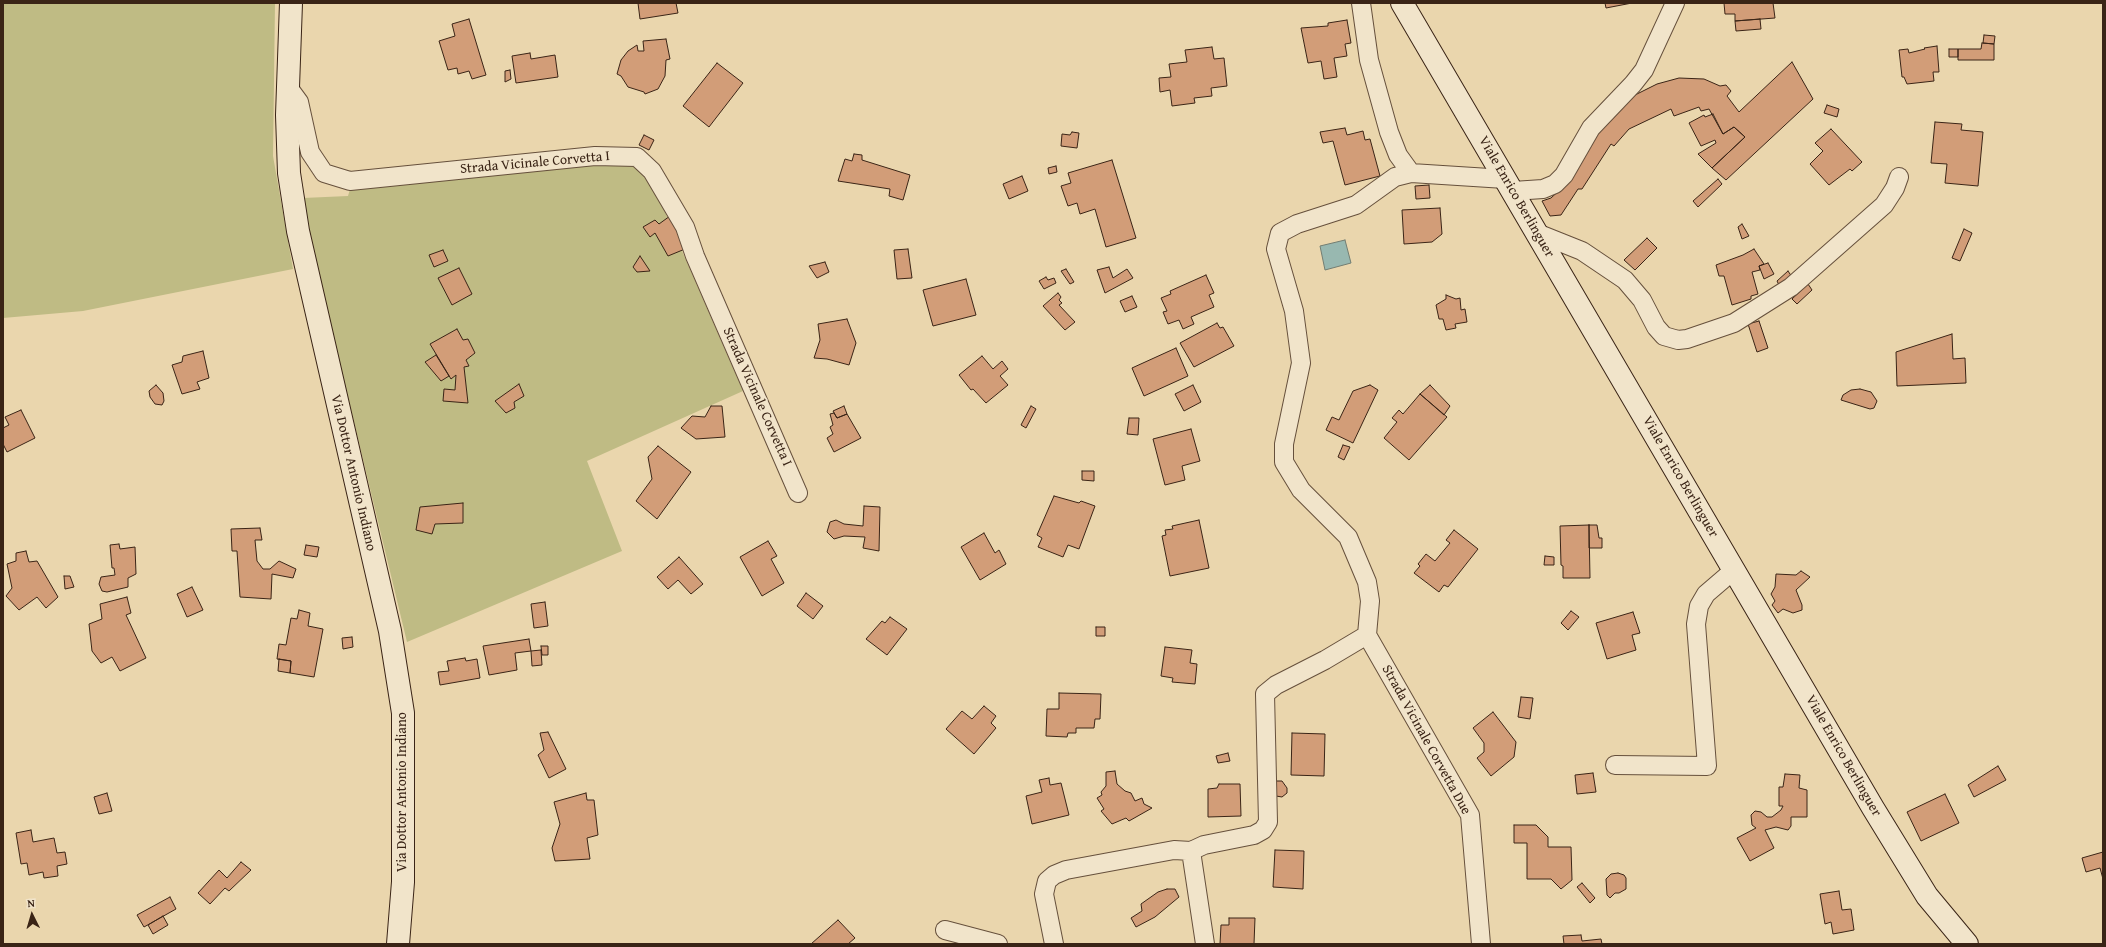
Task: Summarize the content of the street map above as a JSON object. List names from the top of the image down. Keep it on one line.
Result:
{"streets":{"main road":["Viale Enrico Berlinguer","Via Dottor Antonio Indiano"],"street":["Strada Vicinale Corvetta I","Strada Vicinale Corvetta Due"]},"crossings":[["Strada Vicinale Corvetta I","Via Dottor Antonio Indiano"]],"north":"top"}
